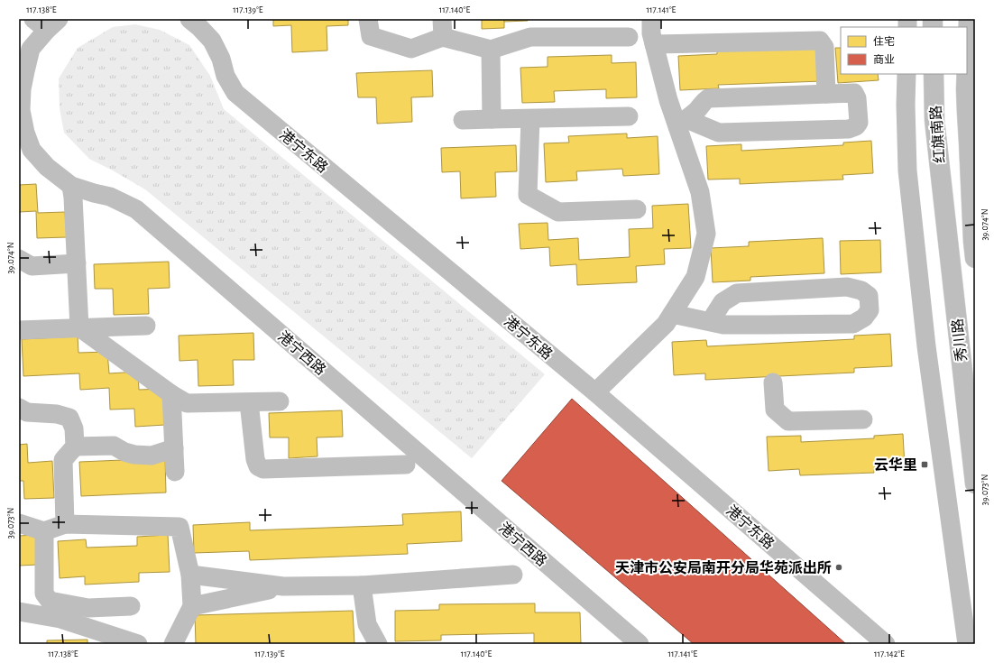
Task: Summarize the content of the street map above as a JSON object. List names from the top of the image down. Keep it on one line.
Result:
{"streets":{"main road":["红旗南路","秀川路"],"street":["港宁东路","港宁西路"]},"crossings":[["红旗南路","秀川路"]],"places":{"transit":["云华里"],"other":["天津市公安局南开分局华苑派出所"]},"legend":["住宅","商业"],"coordinates":["117.138°E","117.139°E","117.140°E","117.141°E","39.074°N","39.073°N","117.142°E"]}
